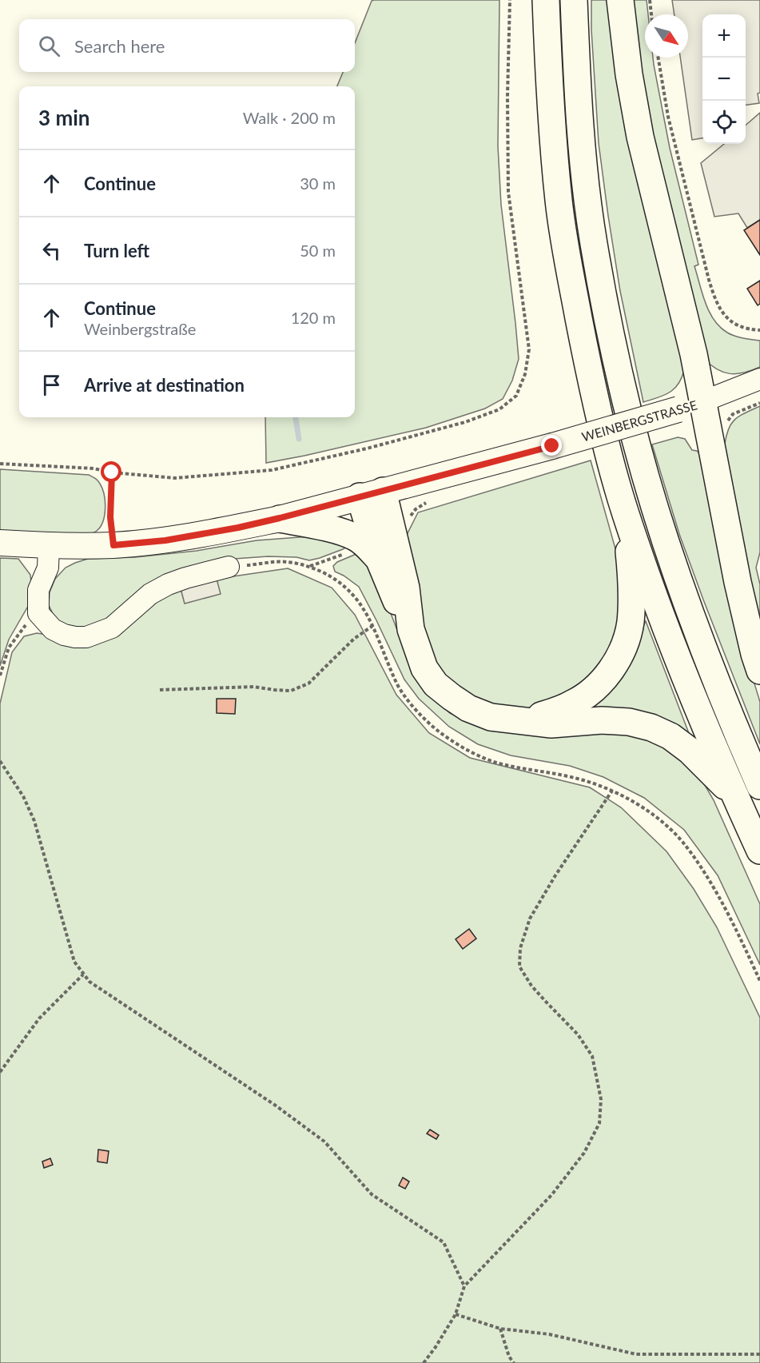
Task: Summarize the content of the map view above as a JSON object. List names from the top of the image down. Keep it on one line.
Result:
{"streets":{"main road":["WEINBERGSTRASSE"]},"north":"bottom right","page":{"map_buttons":["+","−"],"search":"Search here","heading":["3 min","Walk · 200 m"],"list":[["Continue","30 m"],["Turn left","50 m"],["Continue","Weinbergstraße","120 m"],"Arrive at destination"]}}
